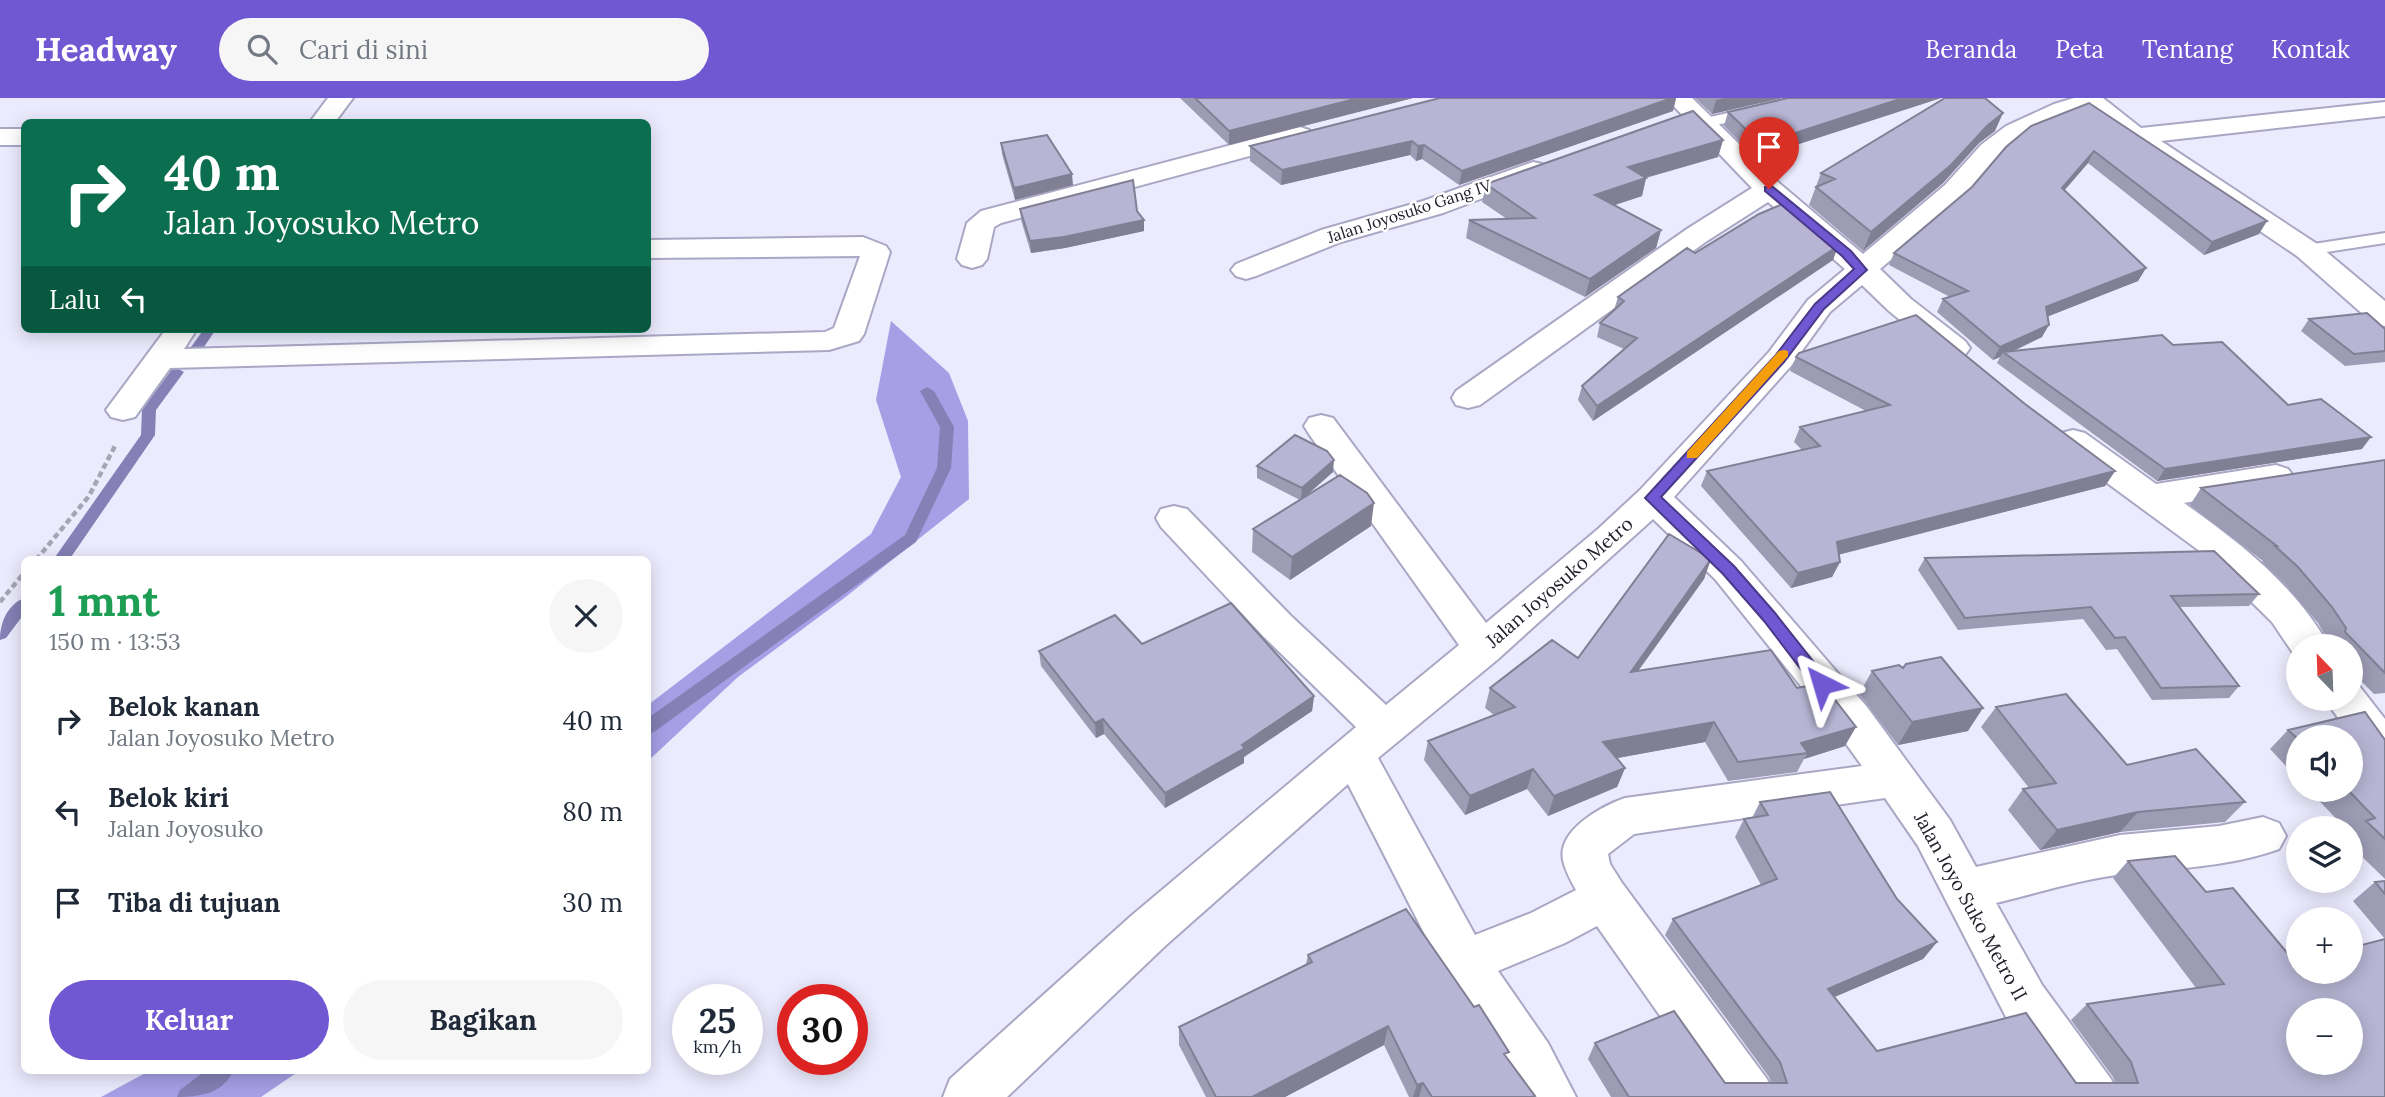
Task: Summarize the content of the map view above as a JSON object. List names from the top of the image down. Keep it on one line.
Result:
{"streets":{"street":["Jalan Joyosuko Gang IV","Jalan Joyosuko Metro","Jalan Joyo Suko Metro II"]},"crossings":[["Jalan Joyosuko Metro","Jalan Joyo Suko Metro II"]],"north":"top left","page":{"header":"Headway","search":"Cari di sini","nav":["Beranda","Peta","Tentang","Kontak"],"turn":["40 m","Jalan Joyosuko Metro"],"then":"Lalu","heading":["1 mnt","150 m · 13:53"],"map_buttons":["+","−"],"list":[{"name":"Belok kanan","note":"Jalan Joyosuko Metro","value":"40 m"},{"name":"Belok kiri","note":"Jalan Joyosuko","value":"80 m"},{"name":"Tiba di tujuan","value":"30 m"}],"buttons":["Keluar","Bagikan"],"speed":"25 km/h","limit":"30"}}
